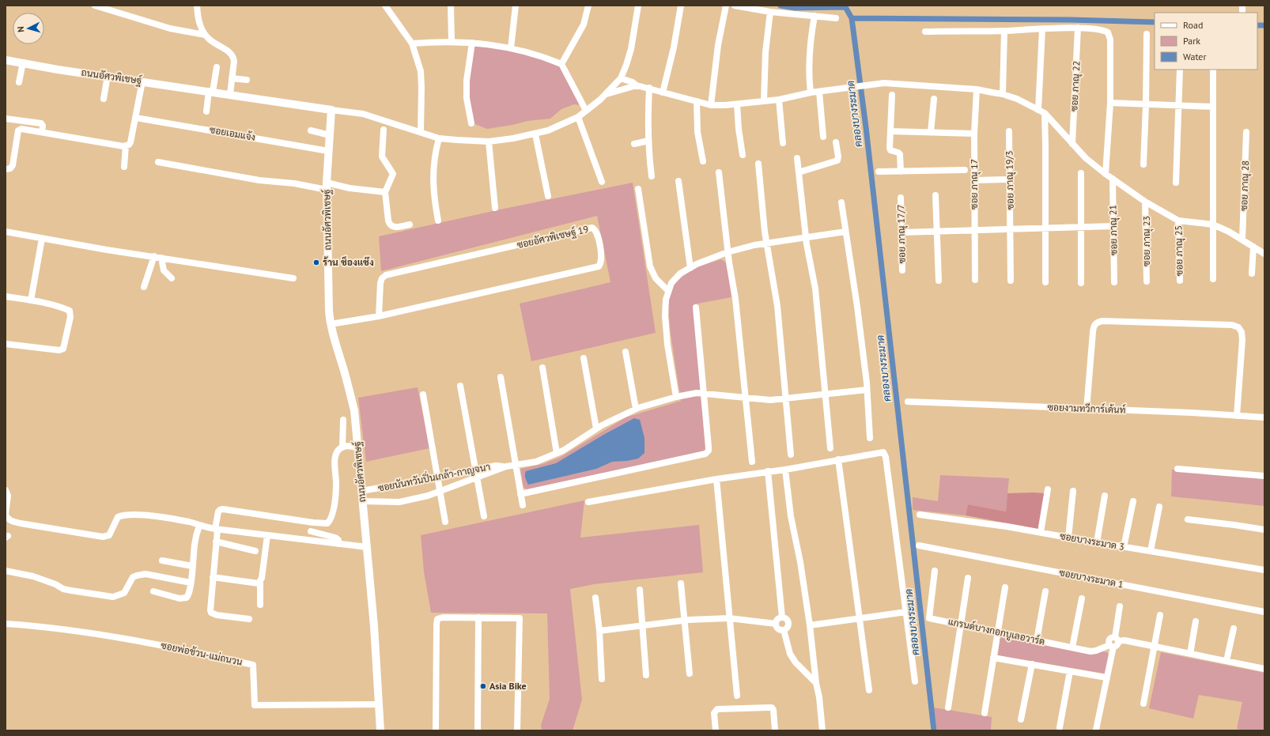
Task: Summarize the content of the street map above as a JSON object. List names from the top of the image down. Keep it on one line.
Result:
{"streets":{"street":["ถนนอัศวพิเชษฐ์","ซอย ภาณุ 22","ซอยเอมแจ้ง","ซอย ภาณุ 19/3","ซอย ภาณุ 17","ซอย ภาณุ 28","ซอย ภาณุ 21","ซอย ภาณุ 17/7","ซอยอัศวพิเชษฐ์ 19","ซอย ภาณุ 23","ซอย ภาณุ 25","ซอยงามทวีการ์เด้นท์","ซอยนันทวันปิ่นเกล้า-กาญจนา","ซอยบางระมาด 3","ซอยบางระมาด 1","แกรนด์บางกอกบูเลอวาร์ด","ซอยพ่อช้วน-แม่ถนวน"]},"crossings":[["ถนนอัศวพิเชษฐ์","ซอยเอมแจ้ง"],["ถนนอัศวพิเชษฐ์","ซอยอัศวพิเชษฐ์ 19"],["ถนนอัศวพิเชษฐ์","ซอยนันทวันปิ่นเกล้า-กาญจนา"],["ถนนอัศวพิเชษฐ์","ซอยพ่อช้วน-แม่ถนวน"]],"water":["คลองบางระมาด"],"places":["ร้าน ช็องแช๊ง","Asia Bike"],"legend":["Road","Park","Water"],"north":"left"}
